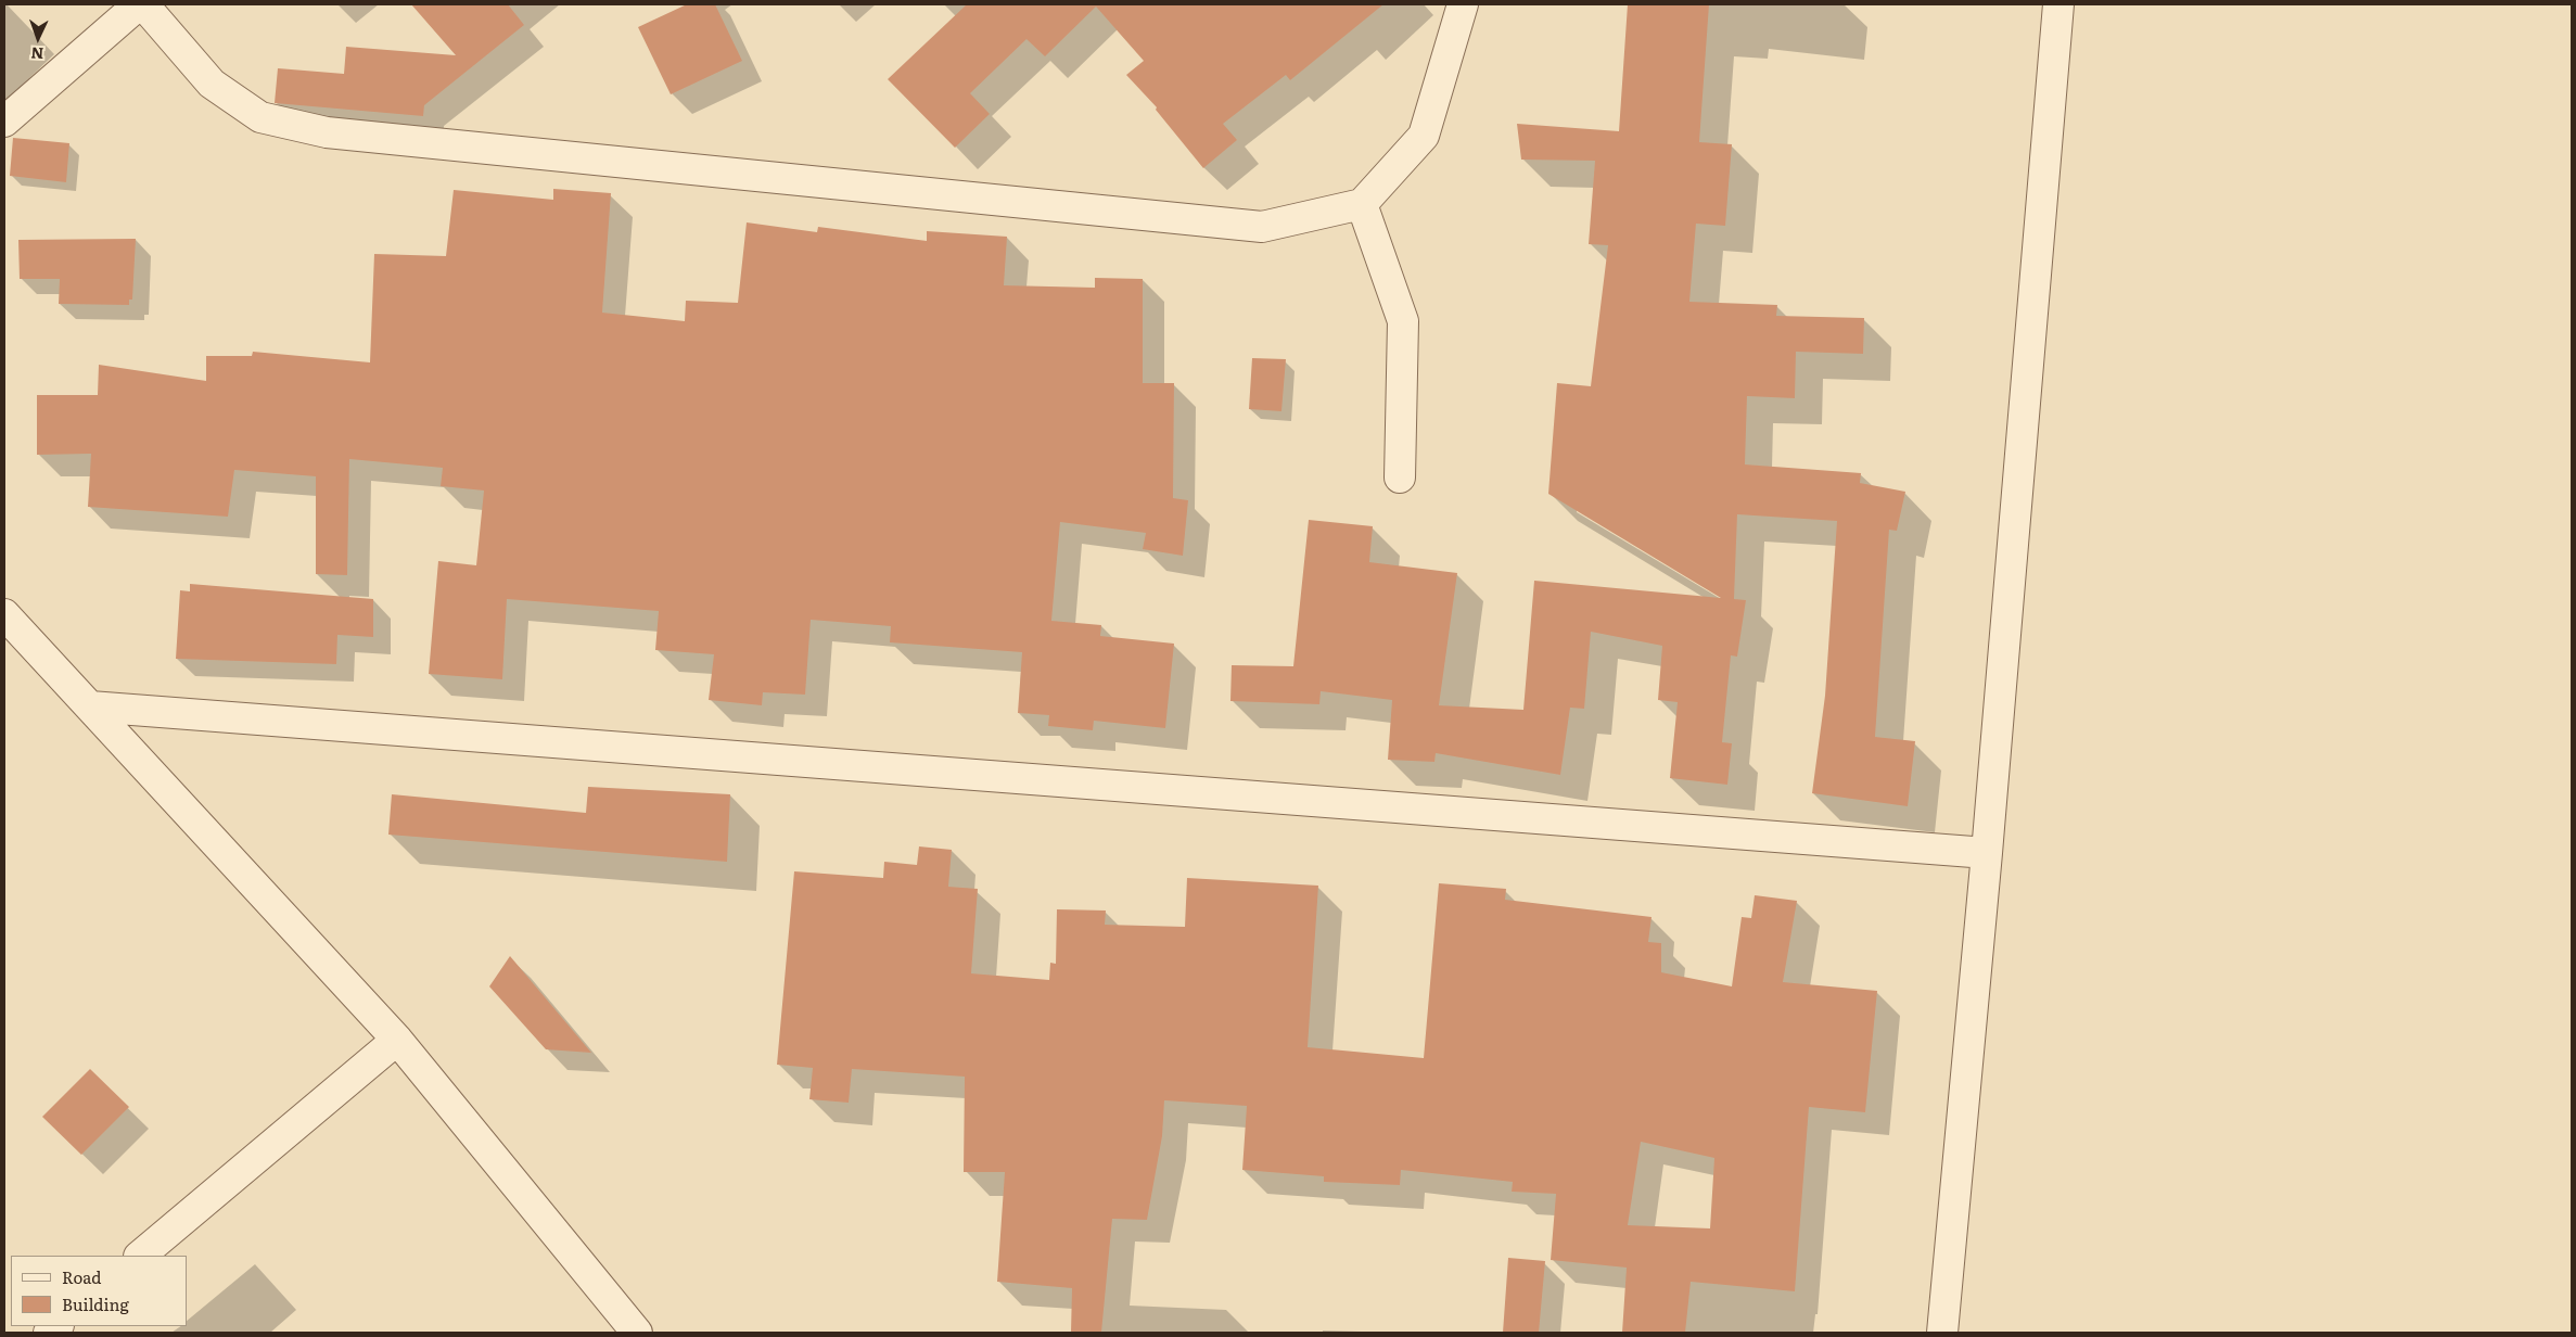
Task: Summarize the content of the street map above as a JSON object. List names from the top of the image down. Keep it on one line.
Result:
{"legend":["Road","Building"],"north":"bottom"}
